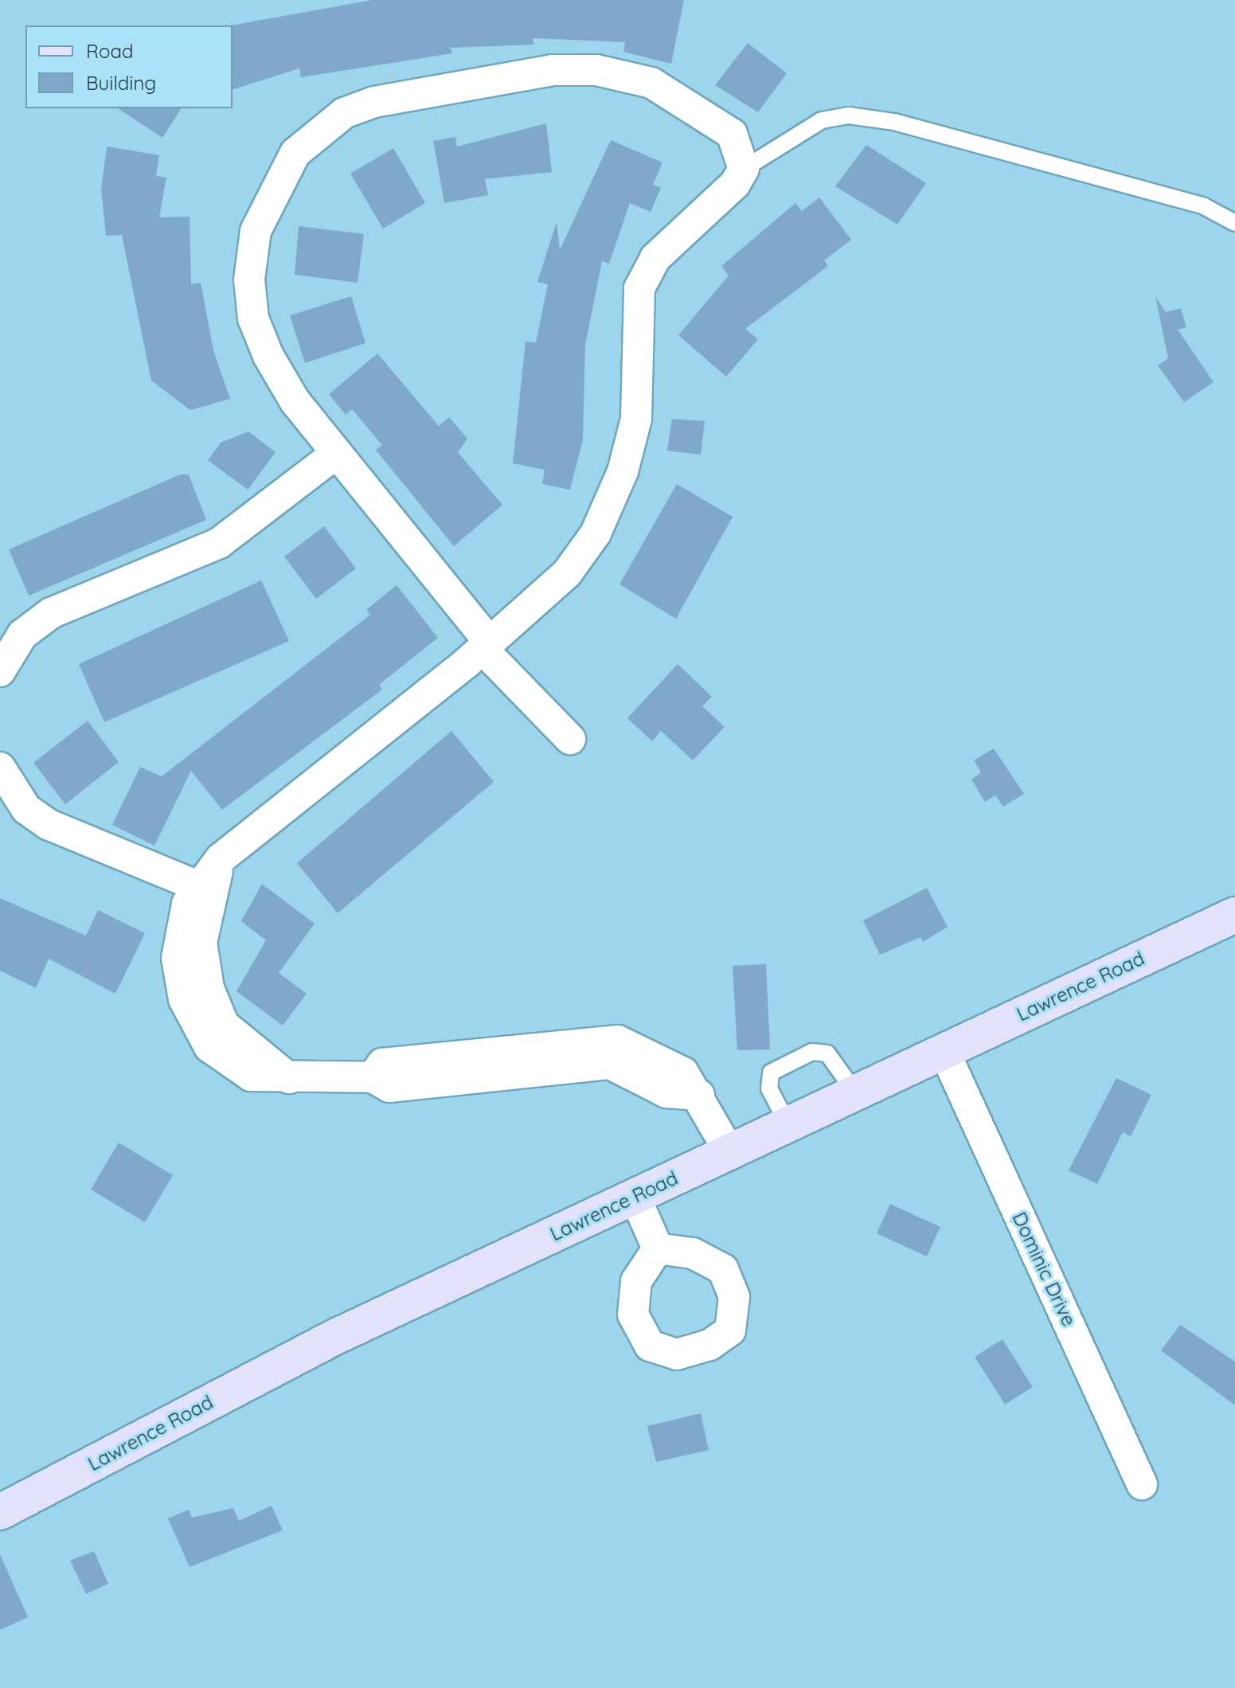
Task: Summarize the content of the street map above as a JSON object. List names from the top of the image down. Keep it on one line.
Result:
{"streets":{"street":["Lawrence Road","Dominic Drive"]},"crossings":[["Lawrence Road","Dominic Drive"]],"legend":["Road","Building"]}
